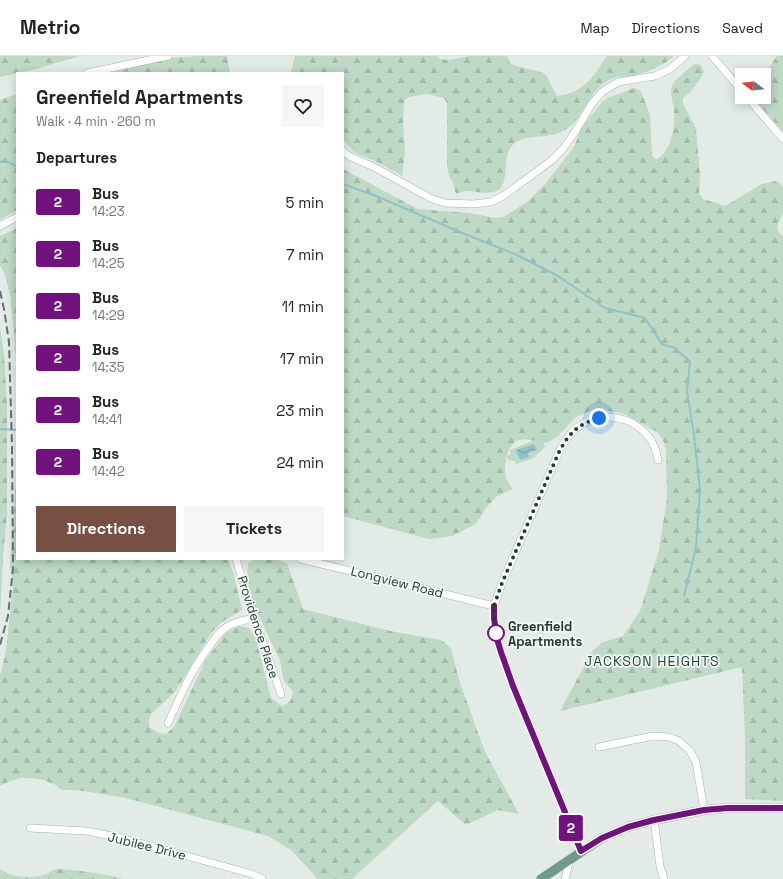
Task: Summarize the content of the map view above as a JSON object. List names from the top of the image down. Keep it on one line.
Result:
{"streets":{"street":["Longview Road","Providence Place","Jubilee Drive"]},"districts":["JACKSON HEIGHTS"],"places":["Greenfield Apartments"],"lines":["bus line 2"],"north":"left","page":{"header":"Metrio","nav":["Map","Directions","Saved"],"on_map":"2","heading":[["Greenfield Apartments","Walk · 4 min · 260 m"],"Departures"],"list":[{"mark":"2","name":"Bus","note":"14:23","value":"5 min"},{"mark":"2","name":"Bus","note":"14:25","value":"7 min"},{"mark":"2","name":"Bus","note":"14:29","value":"11 min"},{"mark":"2","name":"Bus","note":"14:35","value":"17 min"},{"mark":"2","name":"Bus","note":"14:41","value":"23 min"},{"mark":"2","name":"Bus","note":"14:42","value":"24 min"}],"buttons":["Directions","Tickets"]}}
